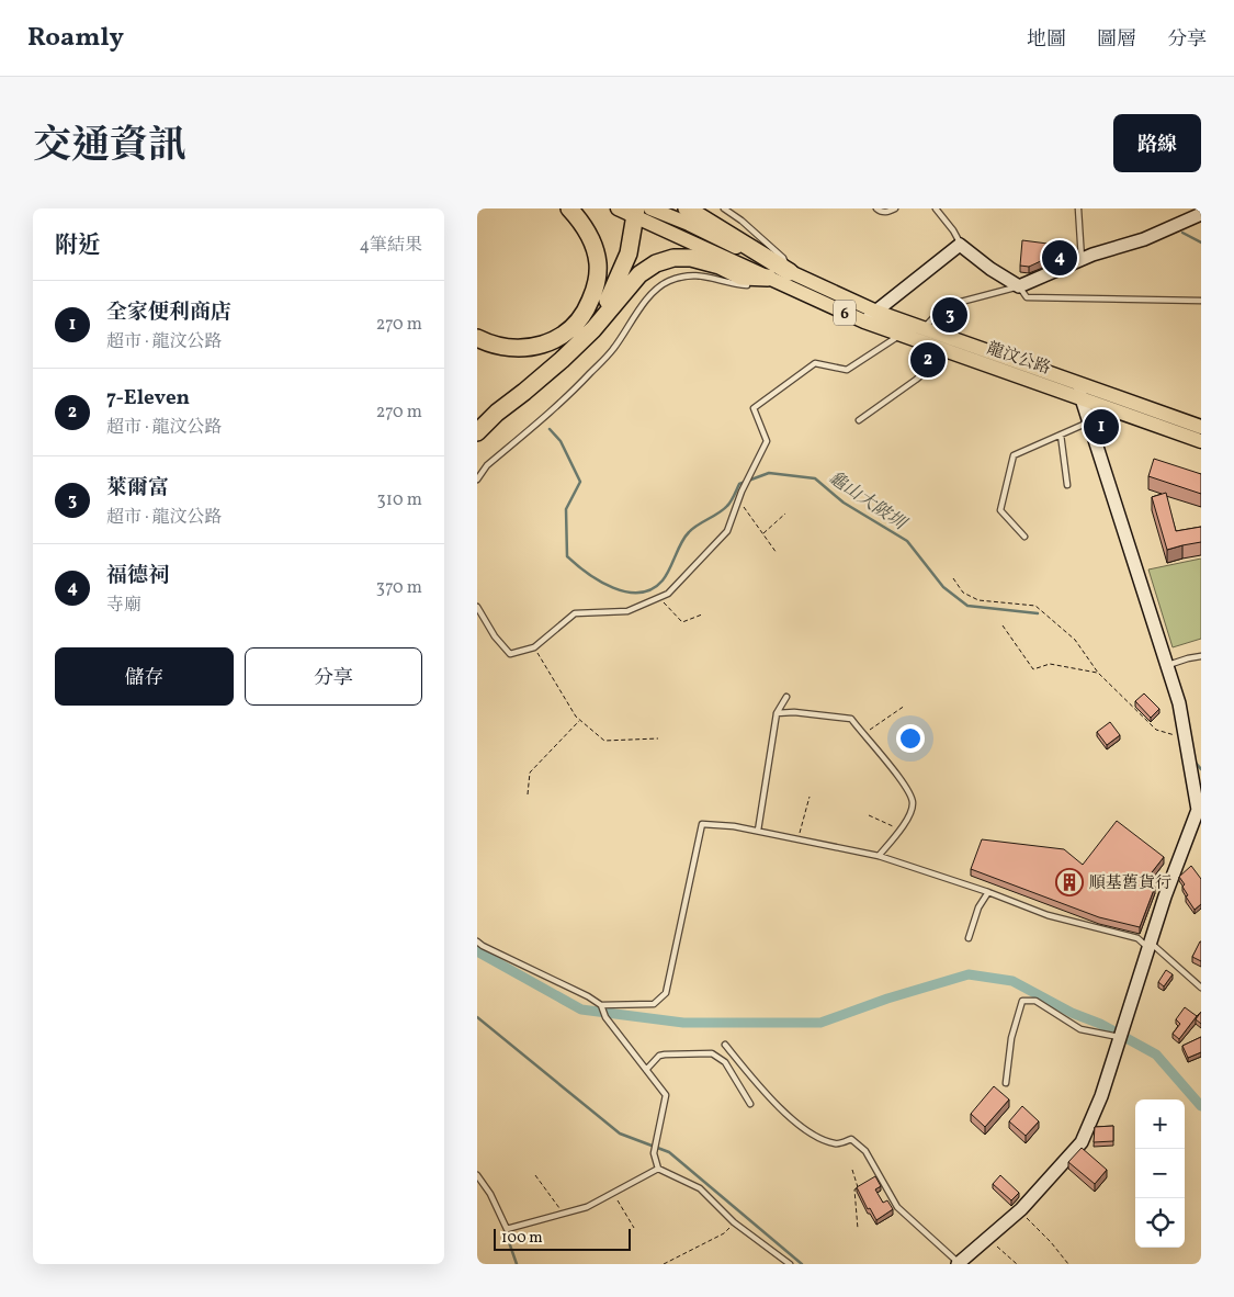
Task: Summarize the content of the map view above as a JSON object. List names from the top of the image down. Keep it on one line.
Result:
{"streets":{"main road":["6","龍汶公路"]},"water":["龜山大陂圳"],"places":{"building":["順基舊貨行"]},"scale_bar":"100 m","page":{"header":"Roamly","nav":["地圖","圖層","分享"],"title":"交通資訊","buttons":["路線",["儲存","分享"]],"heading":["附近","4筆結果"],"pins":["4","3","2","1"],"list":[{"mark":"1","name":"全家便利商店","note":"超市 · 龍汶公路","value":"270 m"},{"mark":"2","name":"7-Eleven","note":"超市 · 龍汶公路","value":"270 m"},{"mark":"3","name":"萊爾富","note":"超市 · 龍汶公路","value":"310 m"},{"mark":"4","name":"福德祠","note":"寺廟","value":"370 m"}],"map_buttons":["+","−"],"scale":"100 m"}}
